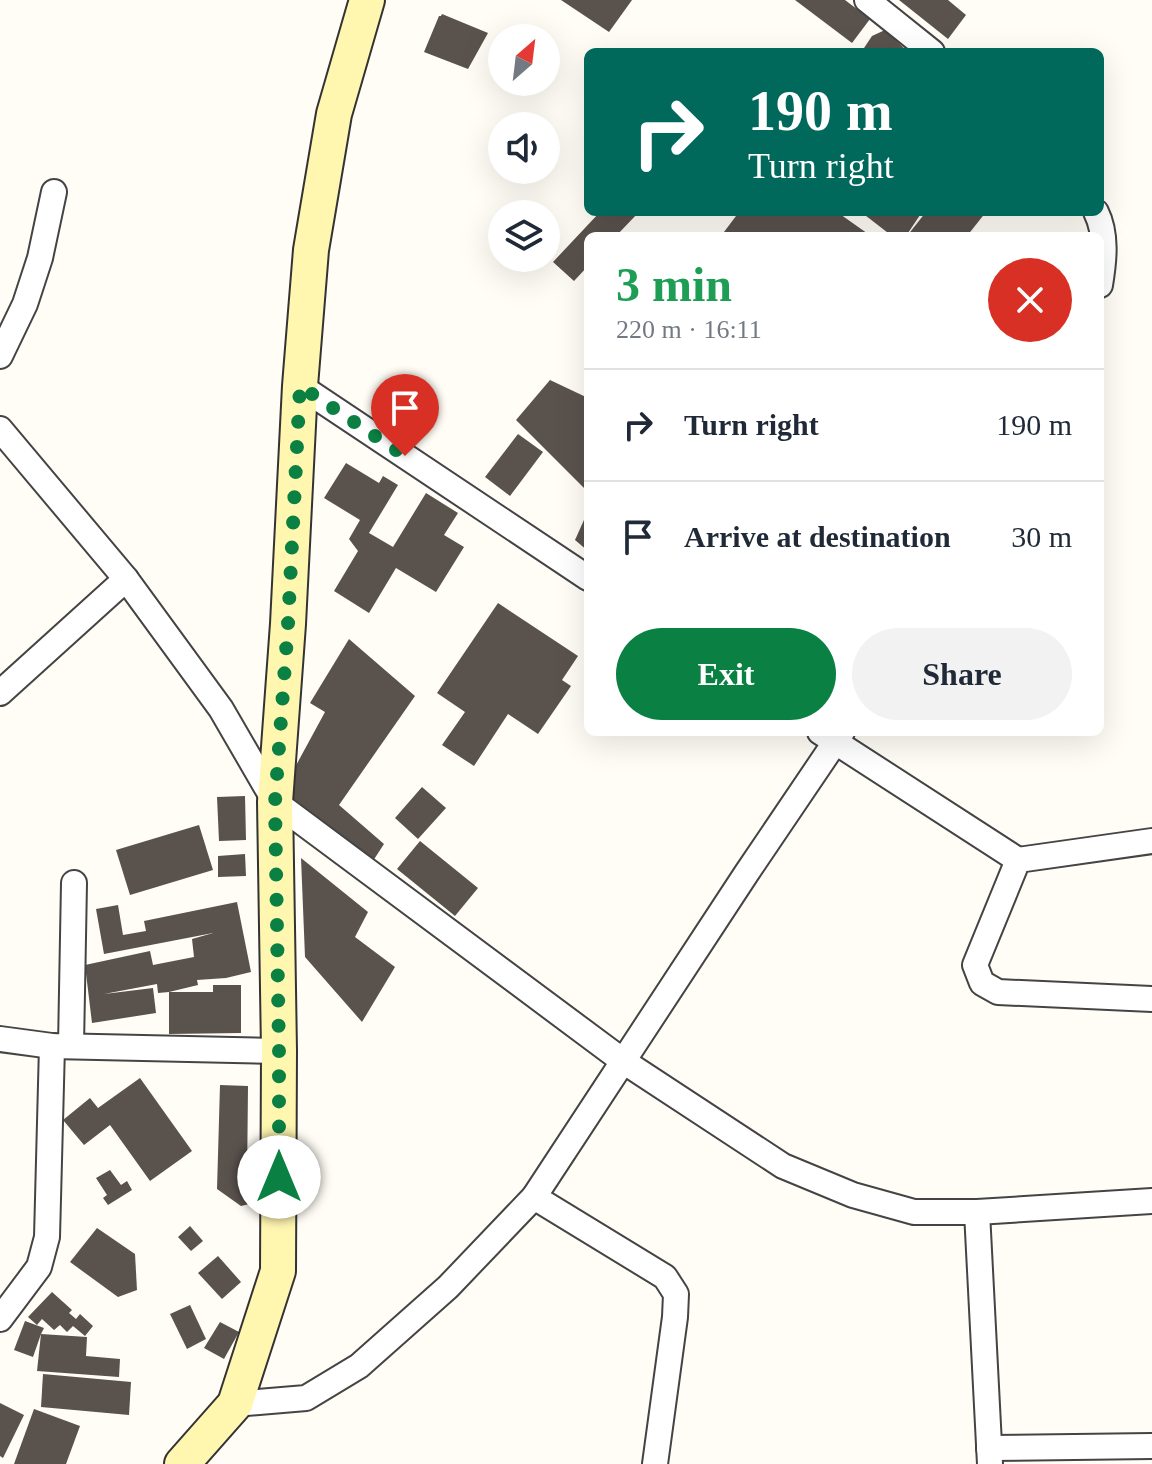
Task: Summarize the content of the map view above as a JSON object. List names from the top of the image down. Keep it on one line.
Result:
{"north":"top right","page":{"turn":["190 m","Turn right"],"heading":["3 min","220 m · 16:11"],"list":[{"name":"Turn right","value":"190 m"},{"name":"Arrive at destination","value":"30 m"}],"buttons":["Exit","Share"]}}
